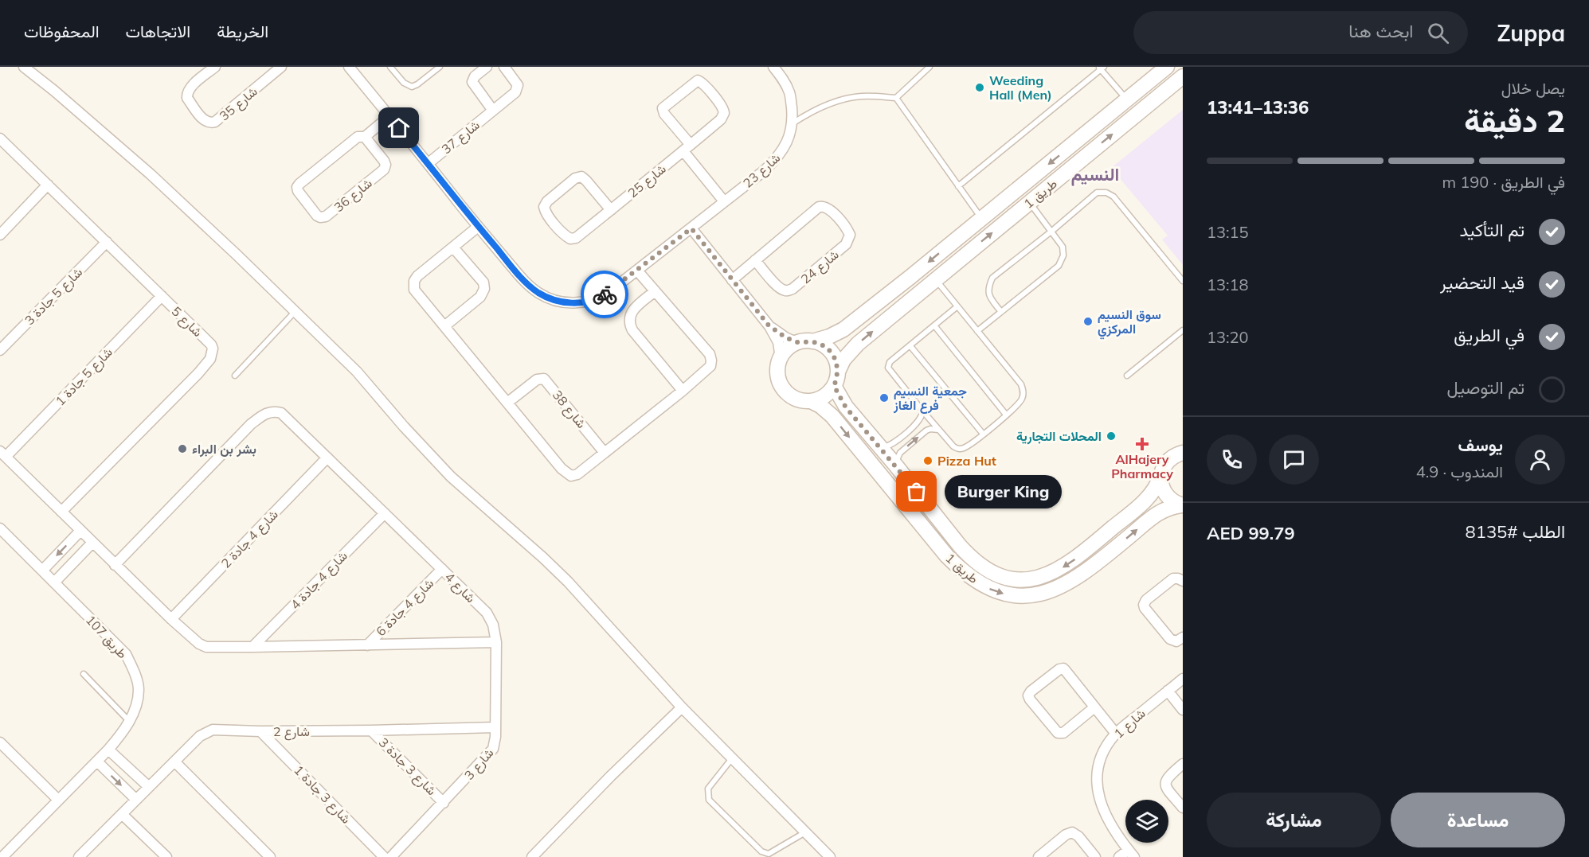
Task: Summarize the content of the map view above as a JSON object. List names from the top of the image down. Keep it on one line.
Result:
{"streets":{"street":["شارع 35","شارع 37","شارع 23","شارع 25","طريق 1","شارع 36","شارع 24","شارع 5 جادة 3","شارع 5","شارع 5 جادة 1","شارع 38","شارع 4 جادة 2","شارع 4 جادة 4","شارع 4","شارع 4 جادة 6","طريق 107","شارع 1","شارع 2","شارع 3","شارع 3 جادة 3","شارع 3 جادة 1"]},"crossings":[["شارع 37","شارع 23"],["شارع 23","شارع 25"],["شارع 23","شارع 36"],["شارع 5 جادة 3","شارع 5"],["شارع 5","شارع 5 جادة 1"],["شارع 4 جادة 2","شارع 4"],["شارع 4 جادة 4","شارع 4"],["شارع 4","شارع 4 جادة 6"],["شارع 4","شارع 3"],["شارع 2","شارع 3"],["شارع 2","شارع 3 جادة 3"],["شارع 2","شارع 3 جادة 1"],["شارع 3","شارع 3 جادة 3"]],"districts":["النسيم"],"places":{"other":["Weeding Hall (Men)","سوق النسيم المركزي","جمعية النسيم فرع الغاز","المحلات التجارية","بشر بن البراء","Pizza Hut","Burger King"],"health":["AlHajery Pharmacy"]},"page":{"header":"Zuppa","search":"ابحث هنا","nav":["الخريطة","الاتجاهات","المحفوظات"],"heading":["2 دقيقة","يصل خلال","13:36–13:41"],"panel":["يوسف","المندوب · 4.9","الطلب #8135","AED 99.79"],"bar":"في الطريق · 190 m","list":[["تم التأكيد","13:15"],["قيد التحضير","13:18"],["في الطريق","13:20"],"تم التوصيل"],"bubble":"Burger King","buttons":["مساعدة","مشاركة"]}}
